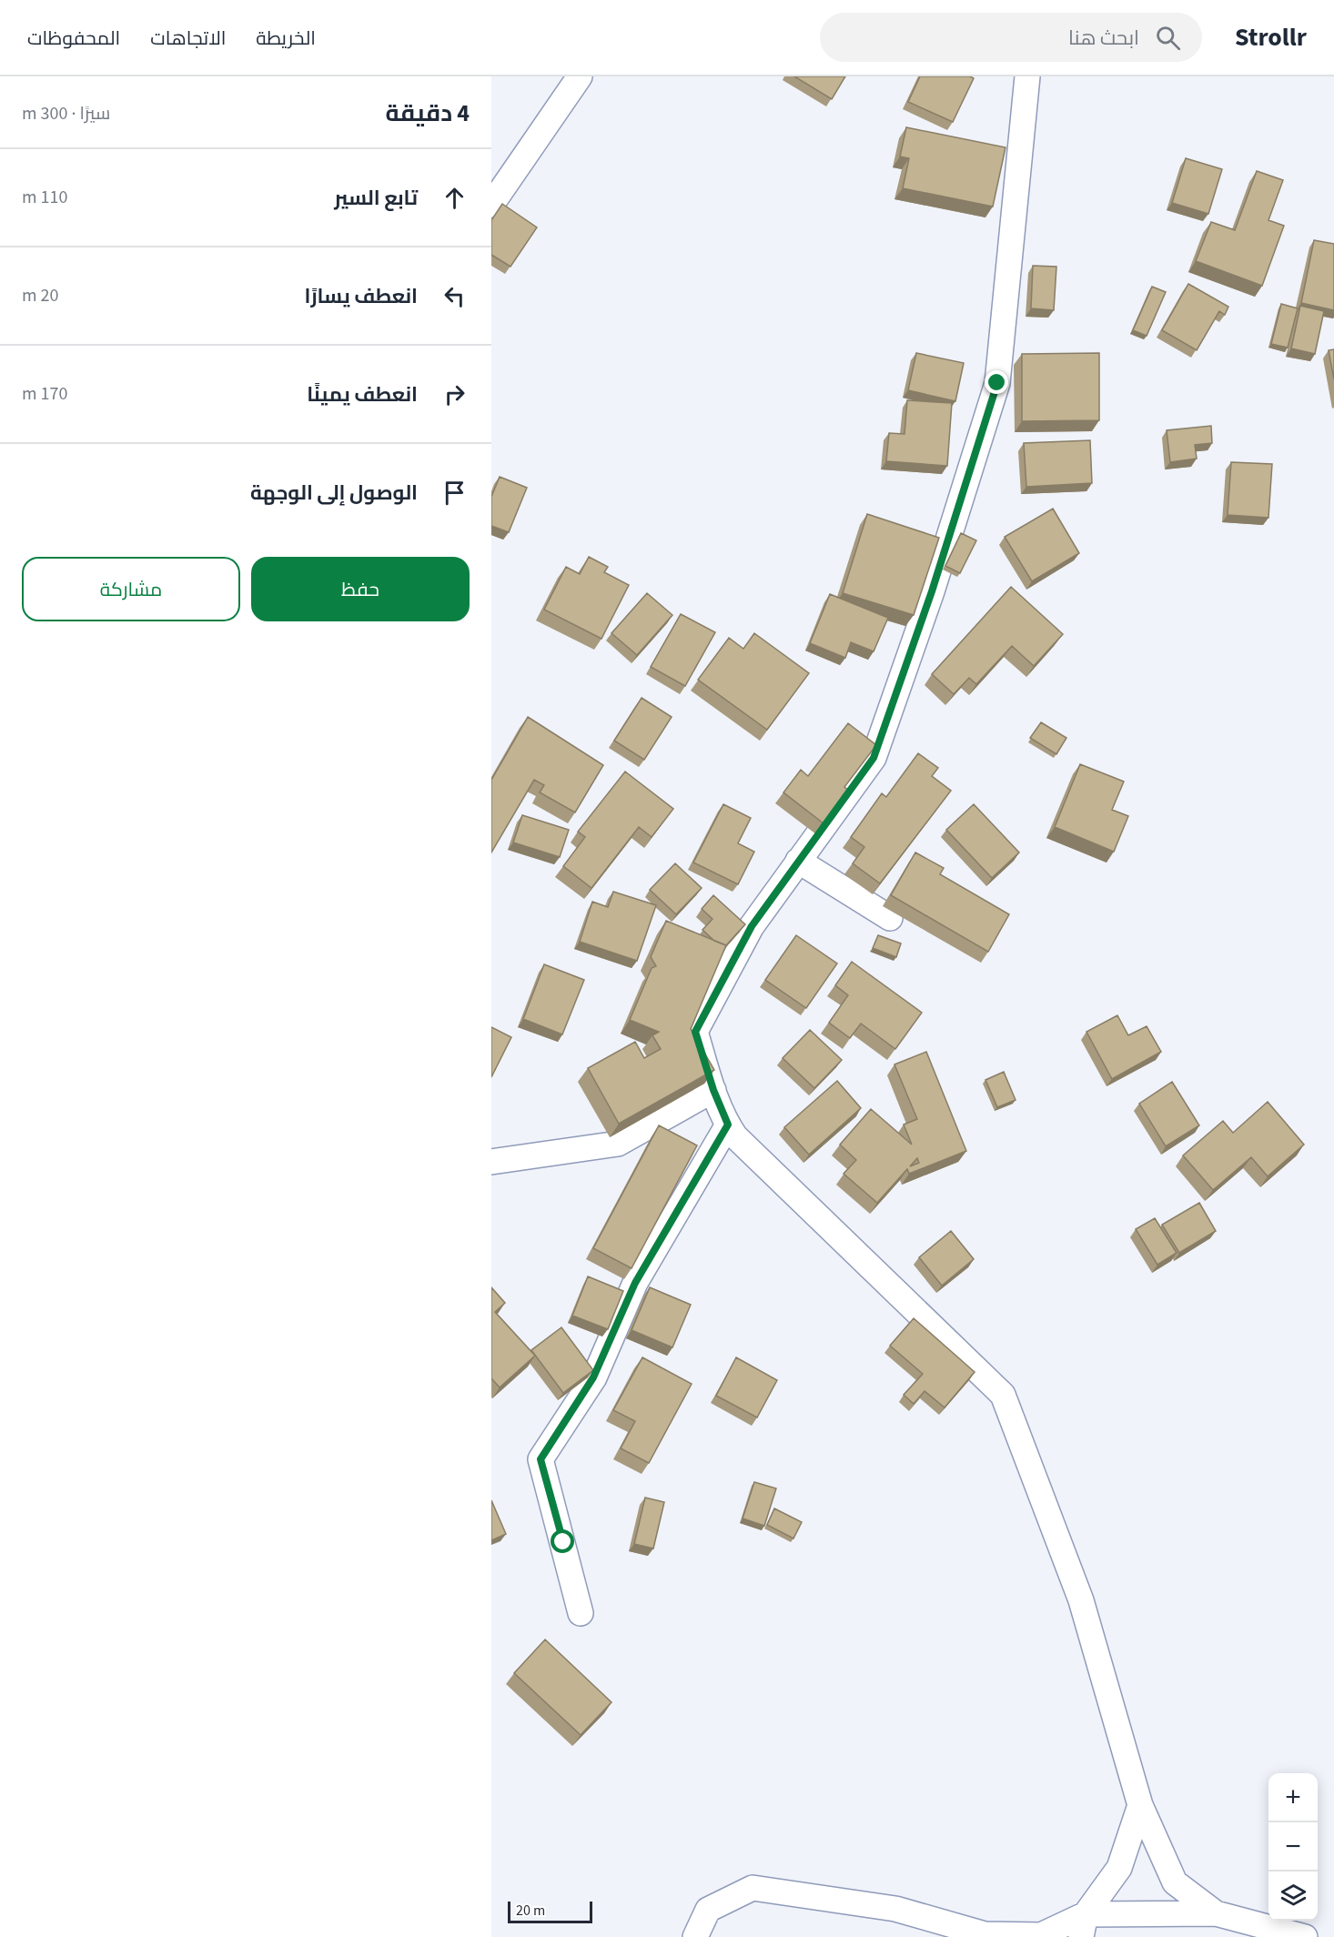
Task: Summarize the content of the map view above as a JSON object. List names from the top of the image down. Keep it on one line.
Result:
{"scale_bar":"20 m","page":{"header":"Strollr","search":"ابحث هنا","nav":["الخريطة","الاتجاهات","المحفوظات"],"heading":["4 دقيقة","سيرًا · 300 m"],"list":[["تابع السير","110 m"],["انعطف يسارًا","20 m"],["انعطف يمينًا","170 m"],"الوصول إلى الوجهة"],"buttons":["حفظ","مشاركة"],"map_buttons":["+","−"],"scale":"20 m"}}
